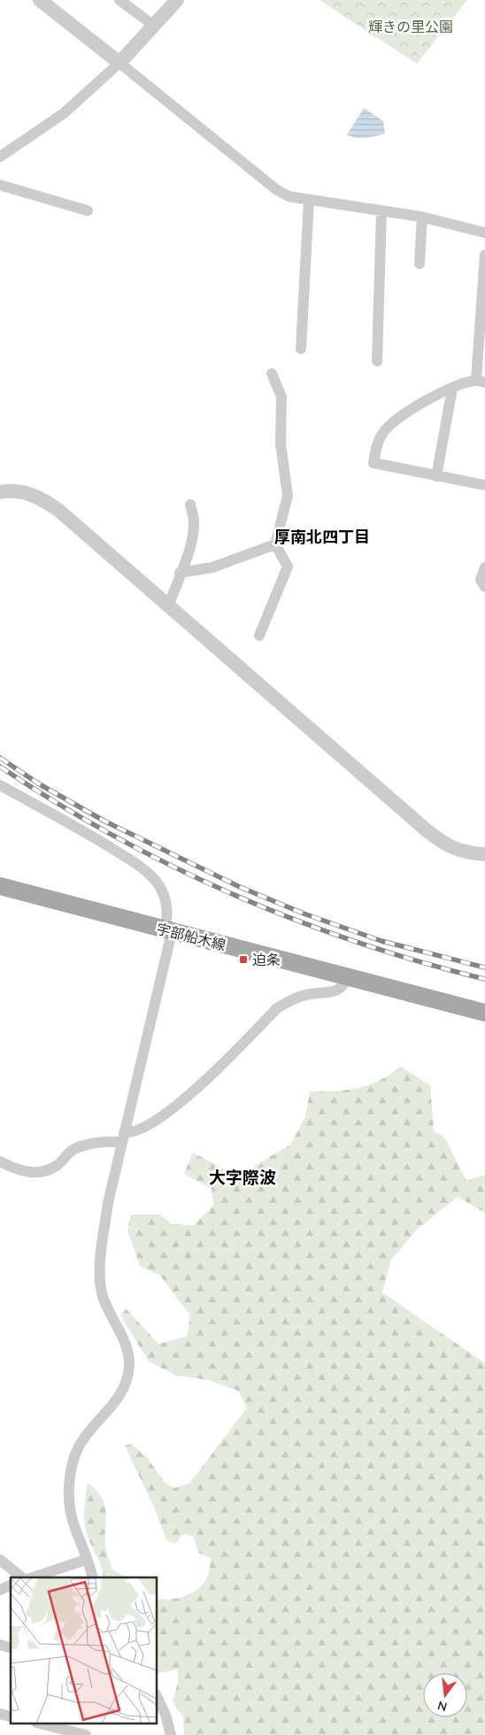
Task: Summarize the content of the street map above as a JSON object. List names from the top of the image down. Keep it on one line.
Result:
{"streets":{"main road":["宇部船木線"]},"districts":["厚南北四丁目","大字際波"],"parks":["輝きの里公園"],"places":{"transit":["迫条"]},"north":"bottom"}
